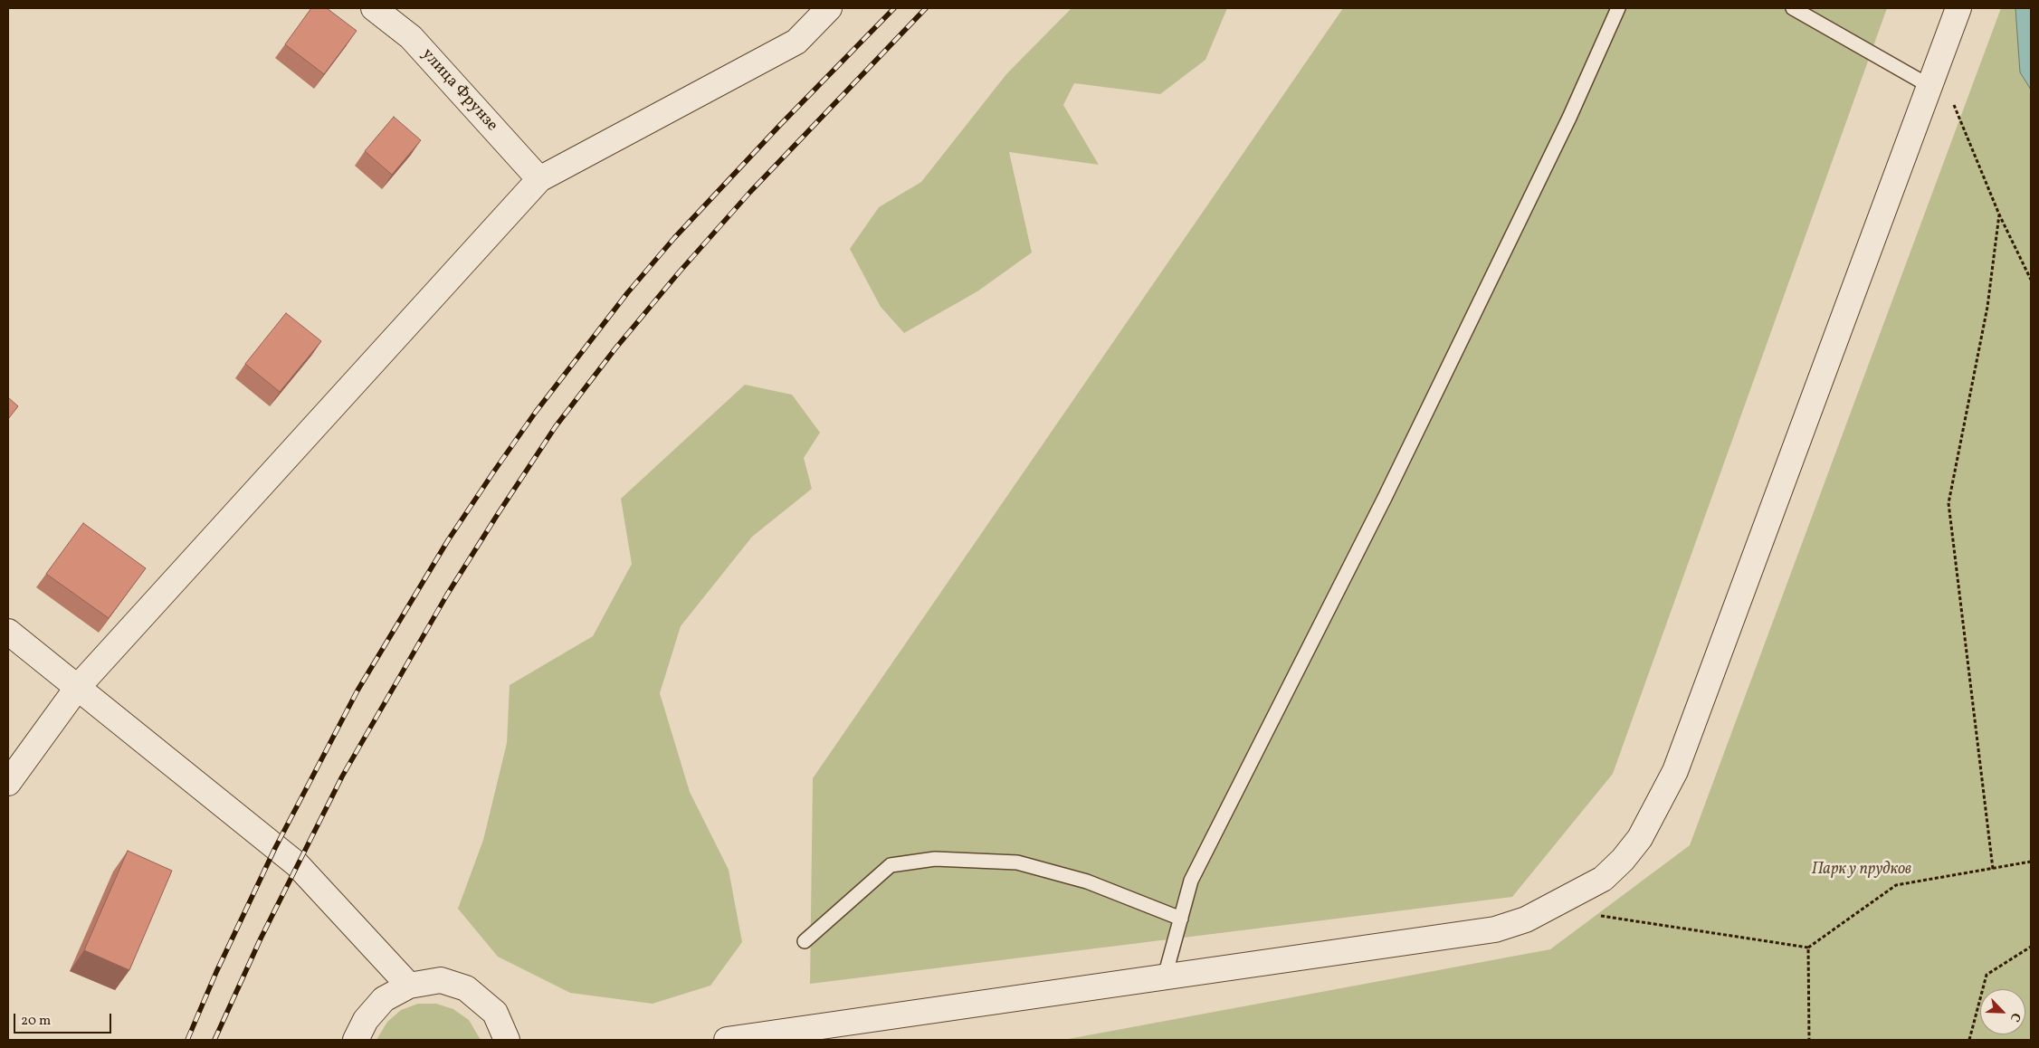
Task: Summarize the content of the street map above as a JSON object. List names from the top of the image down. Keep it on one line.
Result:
{"streets":{"street":["улица Фрунзе"]},"parks":["Парк у прудков"],"scale_bar":"20 m","north":"bottom right"}
